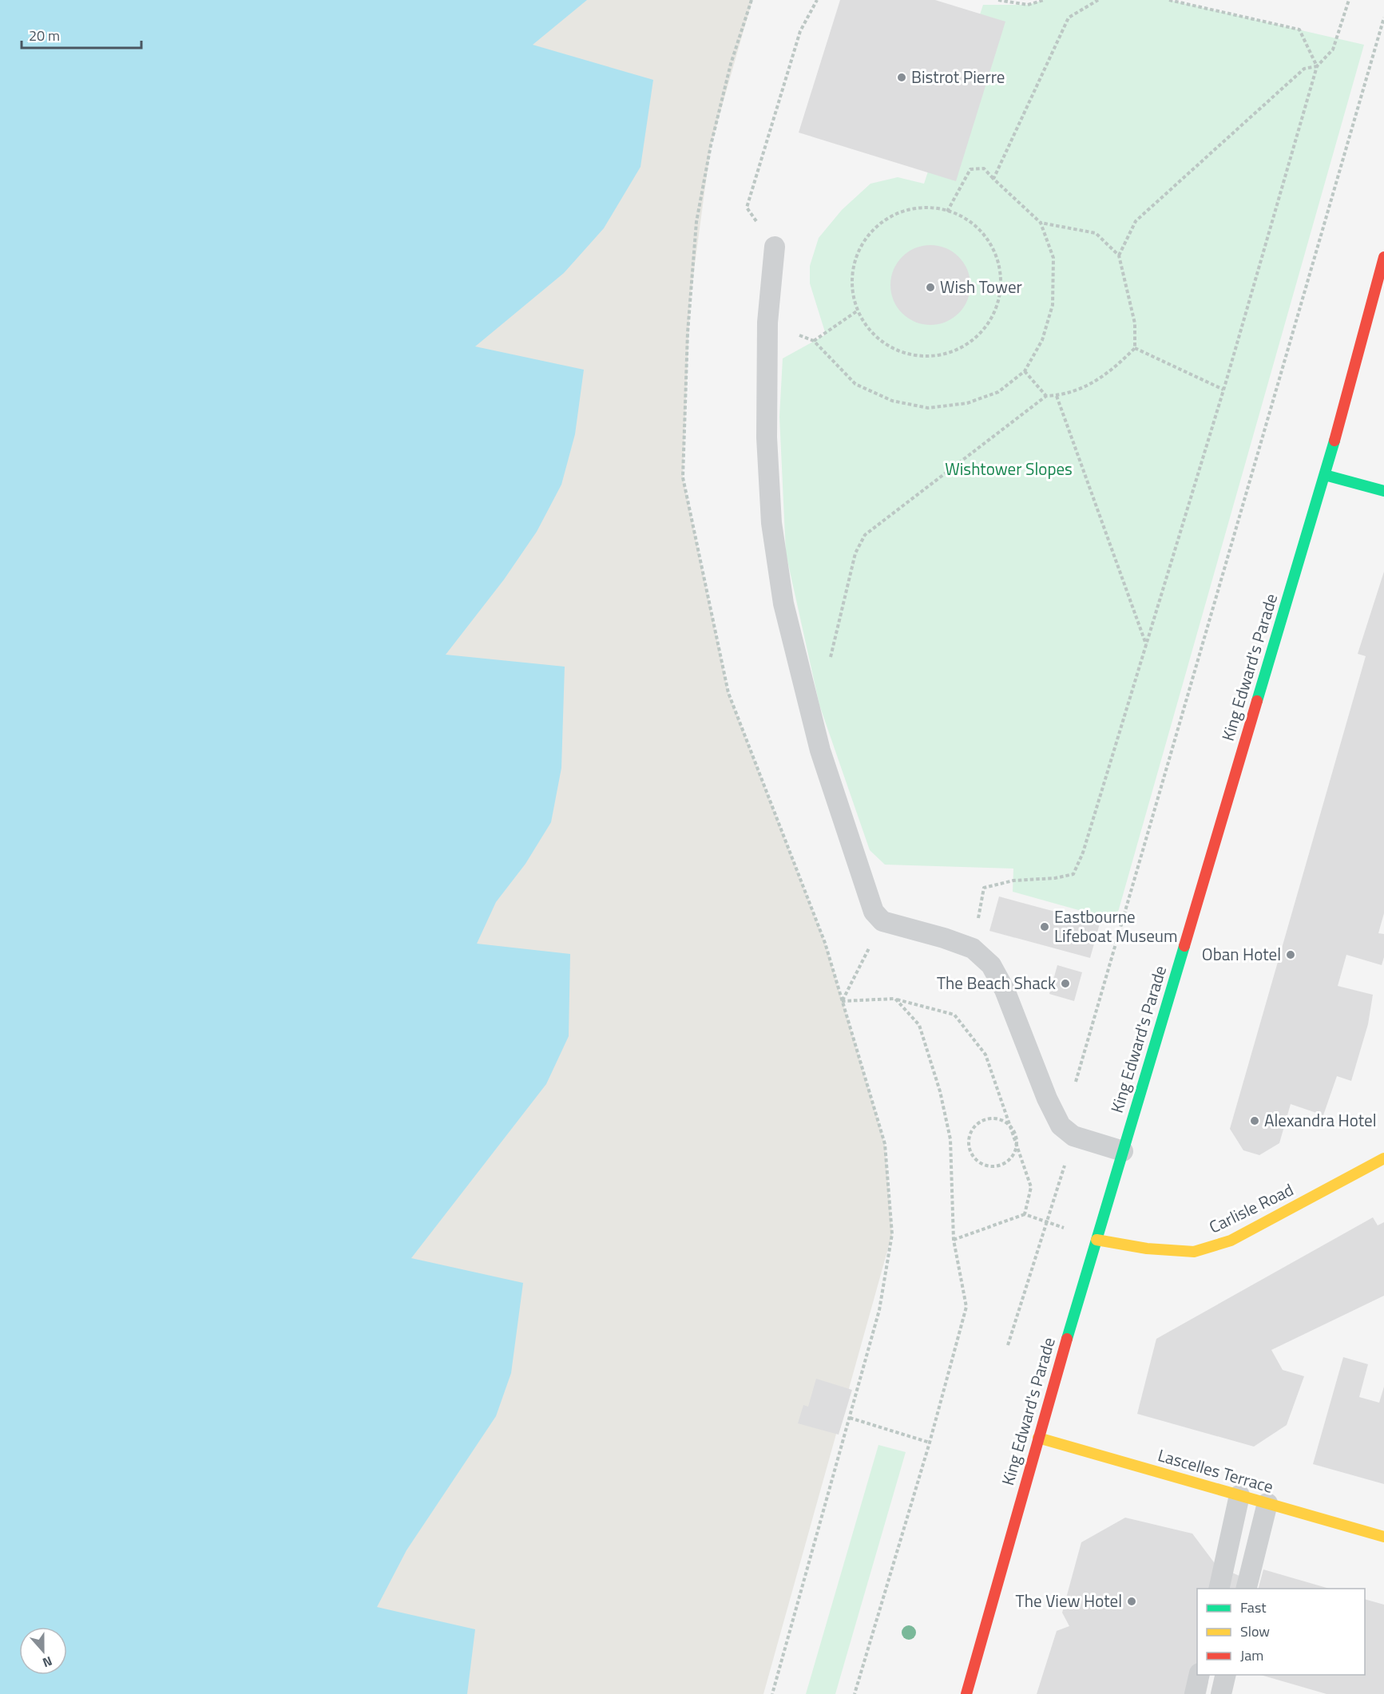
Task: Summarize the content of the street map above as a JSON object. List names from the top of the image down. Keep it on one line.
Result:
{"streets":{"main road":["King Edward's Parade","Carlisle Road","Lascelles Terrace"]},"crossings":[["King Edward's Parade","Carlisle Road"],["King Edward's Parade","Lascelles Terrace"]],"parks":["Wishtower Slopes"],"places":["Bistrot Pierre","Wish Tower","Eastbourne Lifeboat Museum","Oban Hotel","The Beach Shack","Alexandra Hotel","The View Hotel"],"legend":["Fast","Slow","Jam"],"scale_bar":"20 m","north":"bottom"}
